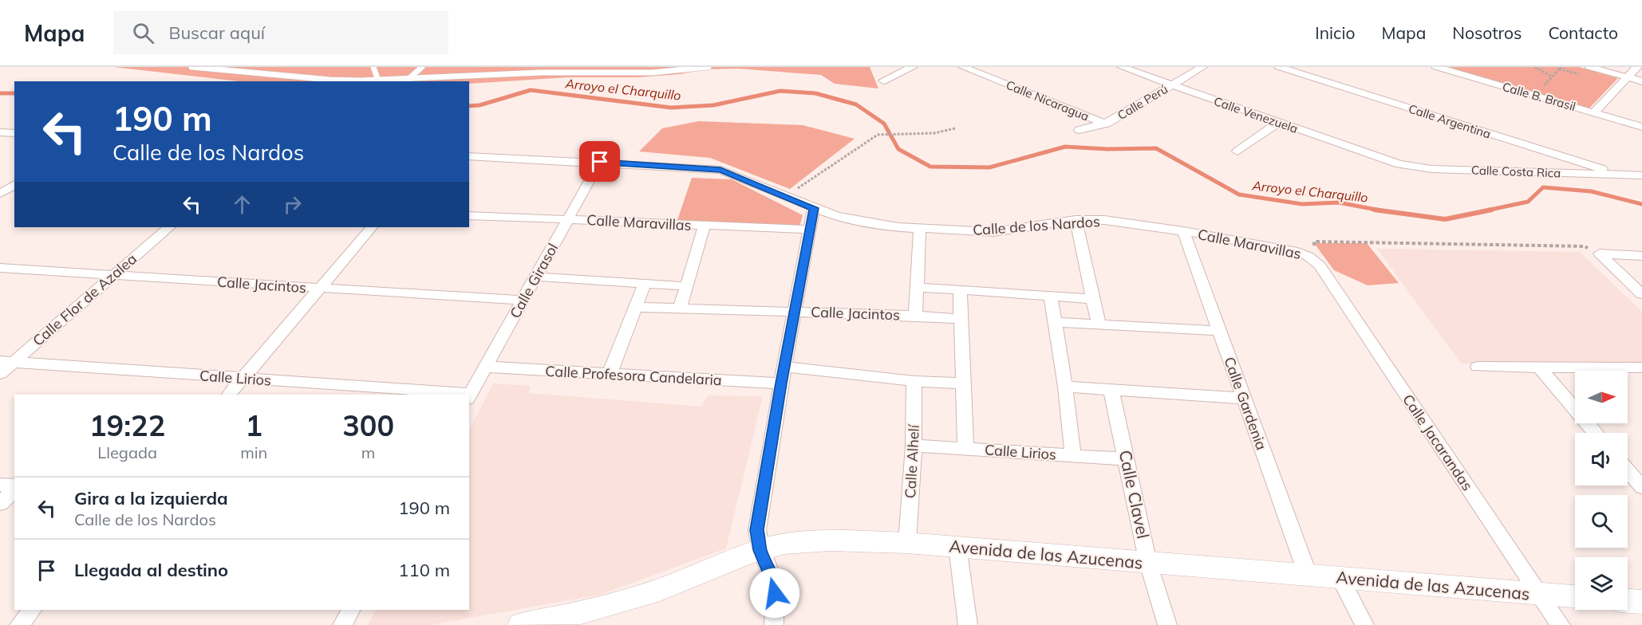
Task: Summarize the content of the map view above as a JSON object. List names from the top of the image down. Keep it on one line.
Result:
{"streets":{"street":["Calle B. Brasil","Calle Nicaragua","Calle Perú","Calle Venezuela","Calle Argentina","Calle Costa Rica","Calle Maravillas","Calle de los Nardos","Calle Girasol","Calle Jacintos","Calle Flor de Azalea","Calle Profesora Candelaria","Calle Lirios","Calle Gardenia","Calle Jacarandas","Calle Alhelí","Calle Clavel","Avenida de las Azucenas"]},"crossings":[["Calle Nicaragua","Calle Perú"],["Calle Perú","Calle Venezuela"],["Calle Venezuela","Calle Costa Rica"],["Calle Argentina","Calle Costa Rica"],["Calle Maravillas","Calle de los Nardos"],["Calle Maravillas","Calle Girasol"],["Calle Maravillas","Calle Gardenia"],["Calle Maravillas","Calle Jacarandas"],["Calle de los Nardos","Calle Girasol"],["Calle de los Nardos","Calle Gardenia"],["Calle Girasol","Calle Jacintos"],["Calle Girasol","Calle Profesora Candelaria"],["Calle Jacintos","Calle Flor de Azalea"],["Calle Flor de Azalea","Calle Lirios"],["Calle Lirios","Calle Alhelí"],["Calle Lirios","Calle Clavel"],["Calle Gardenia","Avenida de las Azucenas"],["Calle Jacarandas","Avenida de las Azucenas"],["Calle Alhelí","Avenida de las Azucenas"],["Calle Clavel","Avenida de las Azucenas"]],"water":["Arroyo el Charquillo"],"north":"right","page":{"header":"Mapa","search":"Buscar aquí","nav":["Inicio","Mapa","Nosotros","Contacto"],"turn":["190 m","Calle de los Nardos"],"eta":["19:22","Llegada","1","min","300","m"],"list":[{"name":"Gira a la izquierda","note":"Calle de los Nardos","value":"190 m"},{"name":"Llegada al destino","value":"110 m"}]}}
